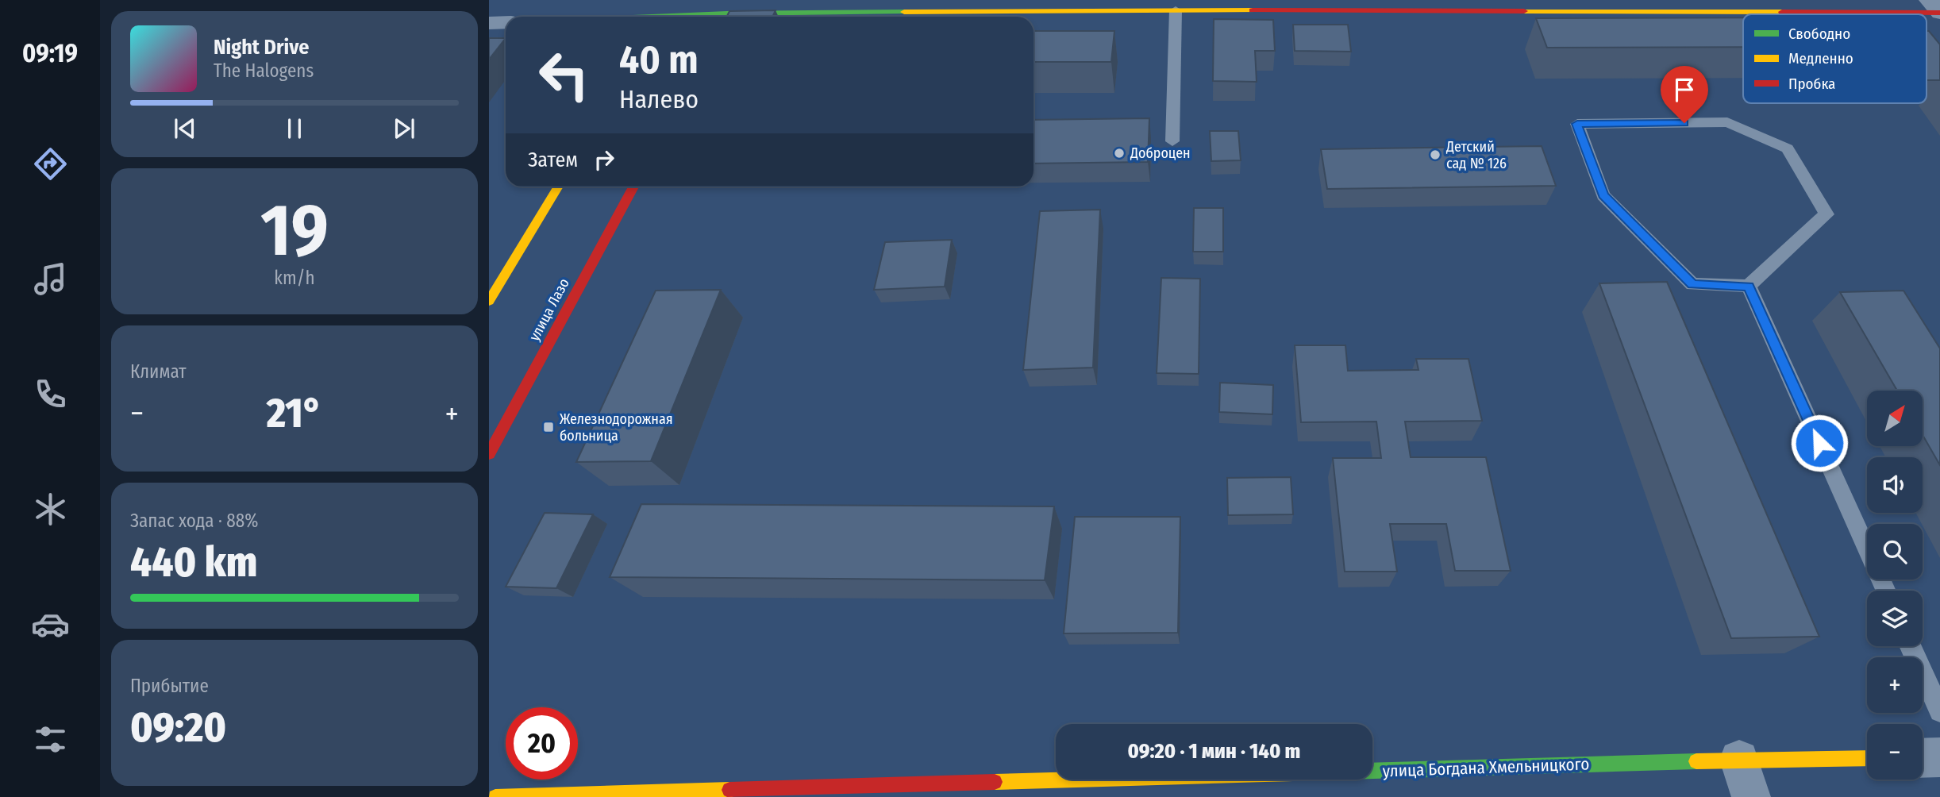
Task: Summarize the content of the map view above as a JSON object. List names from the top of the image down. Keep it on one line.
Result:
{"streets":{"street":["улица Лазо","улица Богдана Хмельницкого"]},"places":{"other":["Доброцен","Детский сад № 126"],"transit":["Железнодорожная больница"]},"legend":["Свободно","Медленно","Пробка"],"north":"top right","page":{"tabs":"09:19","turn":["40 m","Налево"],"song":["Night Drive","The Halogens"],"then":"Затем","tile":[["19","km/h"],"Климат",["Запас хода · 88%","440 km"],["Прибытие","09:20"]],"heat":["−","21°","+"],"map_buttons":["+","−"],"limit":"20","trip":"09:20 · 1 мин · 140 m"}}
